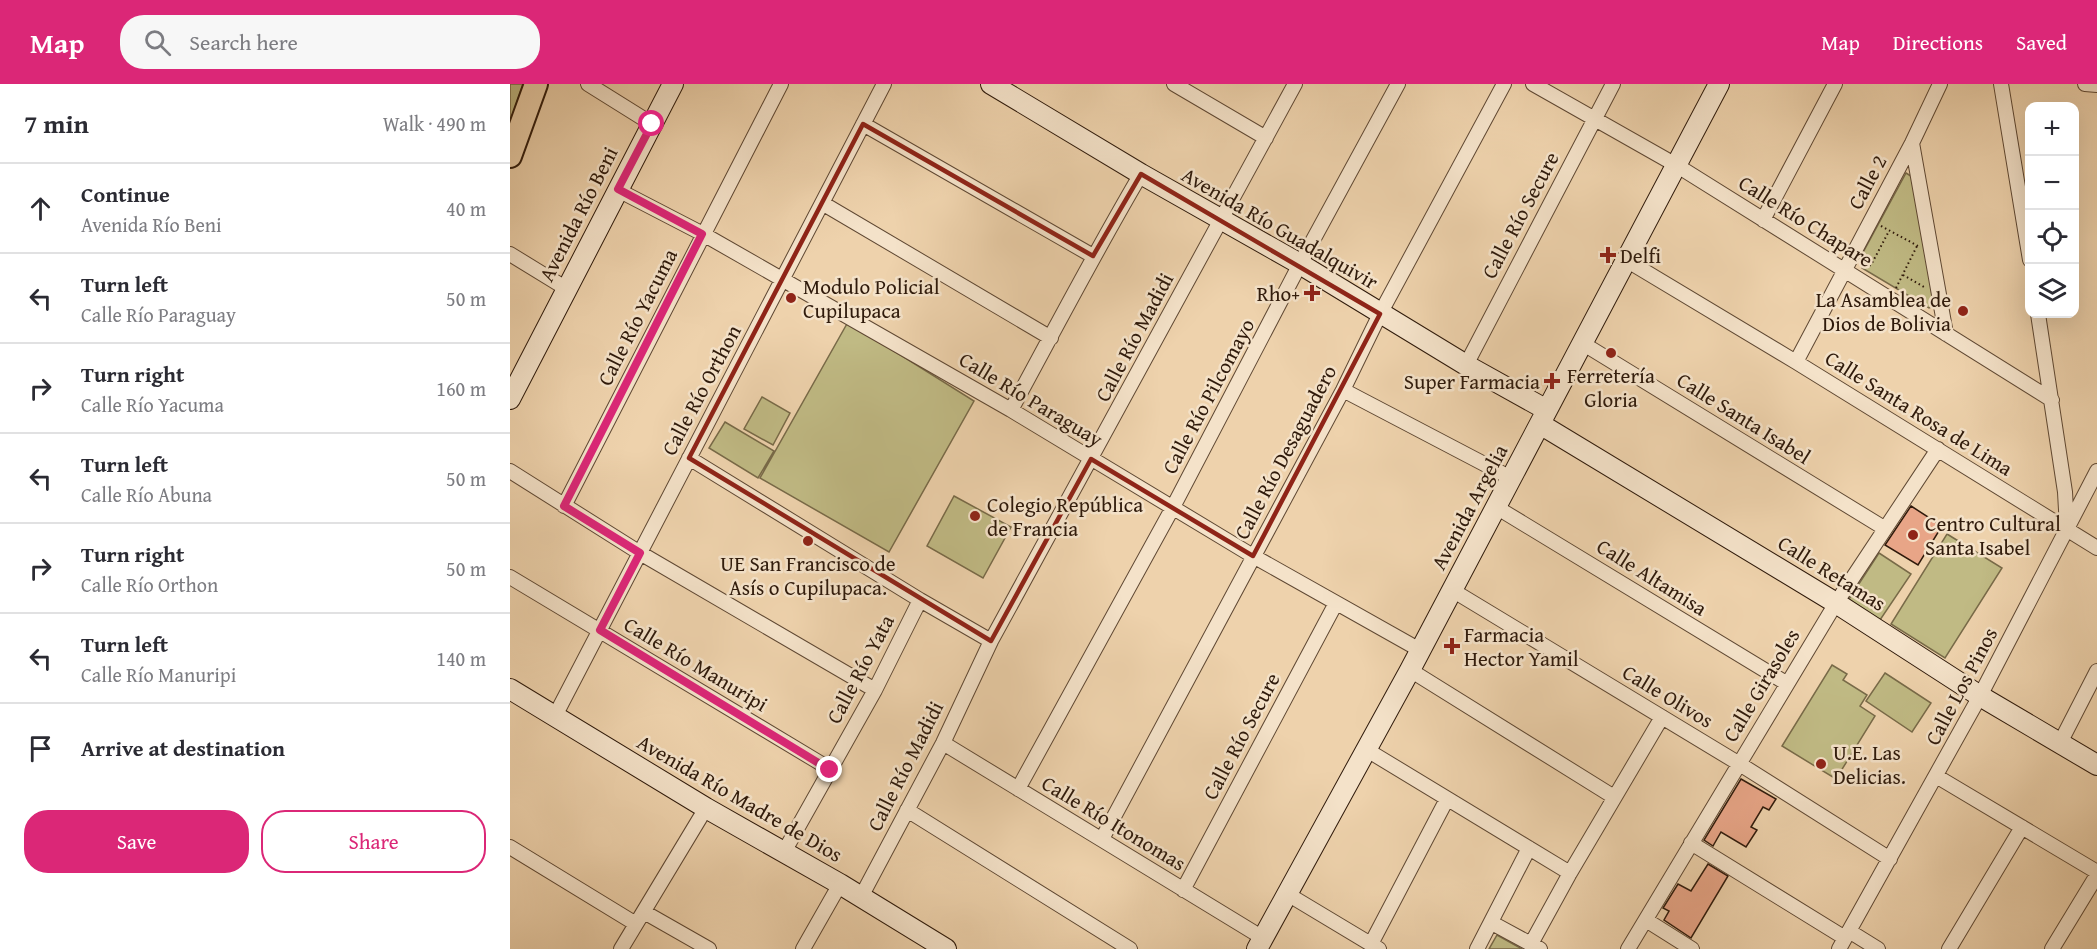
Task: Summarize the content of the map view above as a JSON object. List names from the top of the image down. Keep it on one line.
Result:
{"streets":{"street":["Calle 2","Avenida Río Beni","Calle Río Secure","Calle Río Chapare","Avenida Río Guadalquivir","Calle Río Yacuma","Calle Río Madidi","Calle Río Orthon","Calle Río Pilcomayo","Calle Río Paraguay","Calle Santa Rosa de Lima","Calle Santa Isabel","Calle Río Desaguadero","Avenida Argelia","Calle Retamas","Calle Altamisa","Calle Río Manuripi","Calle Río Yata","Calle Girasoles","Calle Los Pinos","Calle Olivos","Avenida Río Madre de Dios","Calle Río Itonomas"]},"crossings":[["Calle 2","Calle Río Chapare"],["Calle 2","Calle Santa Rosa de Lima"],["Avenida Río Beni","Calle Río Paraguay"],["Calle Río Secure","Calle Río Chapare"],["Calle Río Secure","Avenida Río Guadalquivir"],["Calle Río Secure","Calle Río Paraguay"],["Calle Río Secure","Calle Río Itonomas"],["Calle Río Chapare","Avenida Argelia"],["Avenida Río Guadalquivir","Calle Río Madidi"],["Avenida Río Guadalquivir","Calle Río Pilcomayo"],["Avenida Río Guadalquivir","Calle Río Desaguadero"],["Avenida Río Guadalquivir","Avenida Argelia"],["Avenida Río Guadalquivir","Calle Retamas"],["Calle Río Yacuma","Calle Río Paraguay"],["Calle Río Madidi","Calle Río Paraguay"],["Calle Río Madidi","Avenida Río Madre de Dios"],["Calle Río Madidi","Calle Río Itonomas"],["Calle Río Orthon","Calle Río Paraguay"],["Calle Río Orthon","Calle Río Manuripi"],["Calle Río Orthon","Avenida Río Madre de Dios"],["Calle Río Pilcomayo","Calle Río Paraguay"],["Calle Río Pilcomayo","Calle Río Itonomas"],["Calle Río Paraguay","Calle Río Desaguadero"],["Calle Río Paraguay","Avenida Argelia"],["Calle Santa Rosa de Lima","Avenida Argelia"],["Calle Santa Rosa de Lima","Calle Girasoles"],["Calle Santa Rosa de Lima","Calle Los Pinos"],["Calle Santa Isabel","Avenida Argelia"],["Calle Santa Isabel","Calle Girasoles"],["Calle Río Desaguadero","Calle Río Itonomas"],["Avenida Argelia","Calle Retamas"],["Avenida Argelia","Calle Altamisa"],["Avenida Argelia","Calle Olivos"],["Avenida Argelia","Calle Río Itonomas"],["Calle Retamas","Calle Girasoles"],["Calle Retamas","Calle Los Pinos"],["Calle Altamisa","Calle Girasoles"],["Calle Río Manuripi","Calle Río Yata"],["Calle Río Yata","Avenida Río Madre de Dios"],["Calle Girasoles","Calle Olivos"],["Calle Los Pinos","Calle Olivos"]],"places":{"health":["Delfi","Rho+","Super Farmacia","Farmacia Hector Yamil"],"other":["Modulo Policial Cupilupaca","La Asamblea de Dios de Bolivia","Ferretería Gloria","Colegio República de Francia","Centro Cultural Santa Isabel","UE San Francisco de Asís o Cupilupaca.","U.E. Las Delicias."]},"page":{"header":"Map","search":"Search here","nav":["Map","Directions","Saved"],"heading":["7 min","Walk · 490 m"],"map_buttons":["+","−"],"list":[["Continue","Avenida Río Beni","40 m"],["Turn left","Calle Río Paraguay","50 m"],["Turn right","Calle Río Yacuma","160 m"],["Turn left","Calle Río Abuna","50 m"],["Turn right","Calle Río Orthon","50 m"],["Turn left","Calle Río Manuripi","140 m"],"Arrive at destination"],"buttons":["Save","Share"]}}
